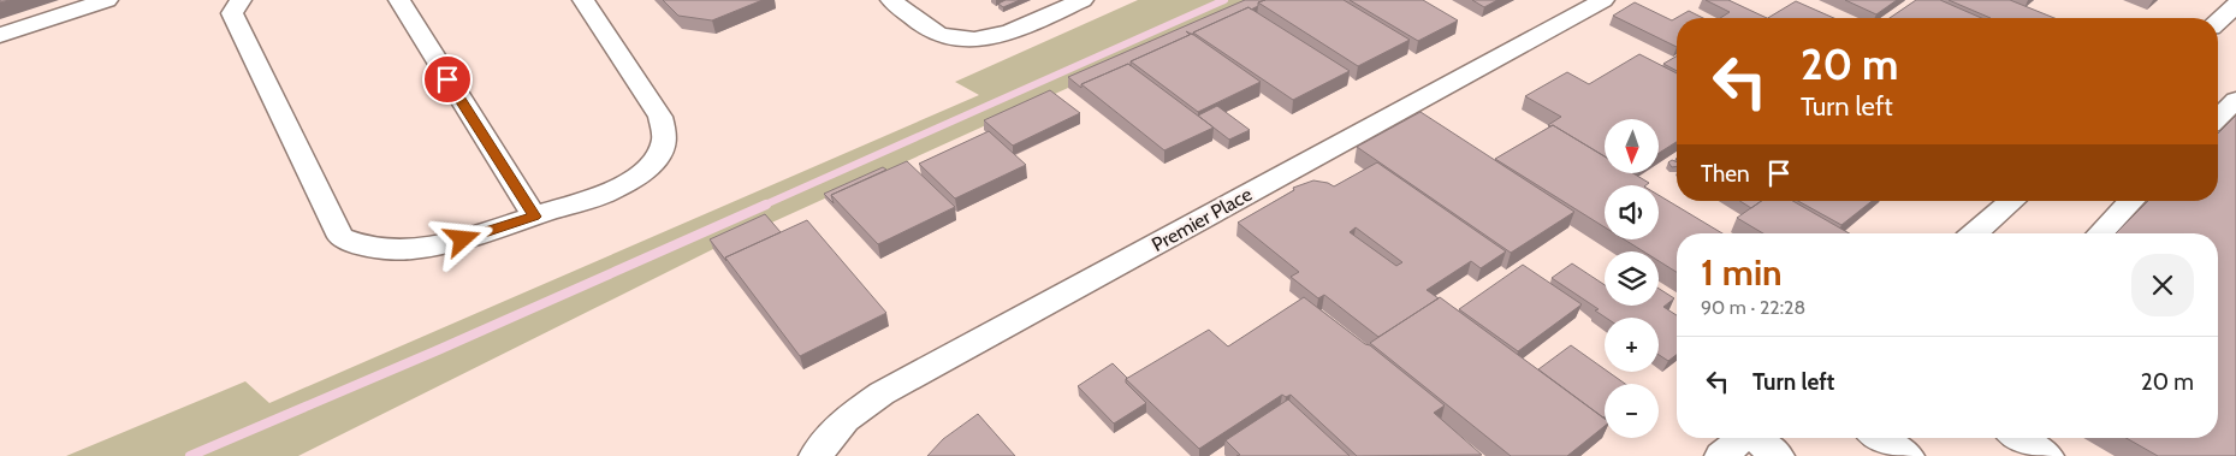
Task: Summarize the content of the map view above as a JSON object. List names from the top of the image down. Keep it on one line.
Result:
{"streets":{"street":["Premier Place"]},"north":"bottom","page":{"turn":["20 m","Turn left"],"map_buttons":["+","−"],"then":"Then","heading":["1 min","90 m · 22:28"],"list":[{"name":"Turn left","value":"20 m"}]}}
